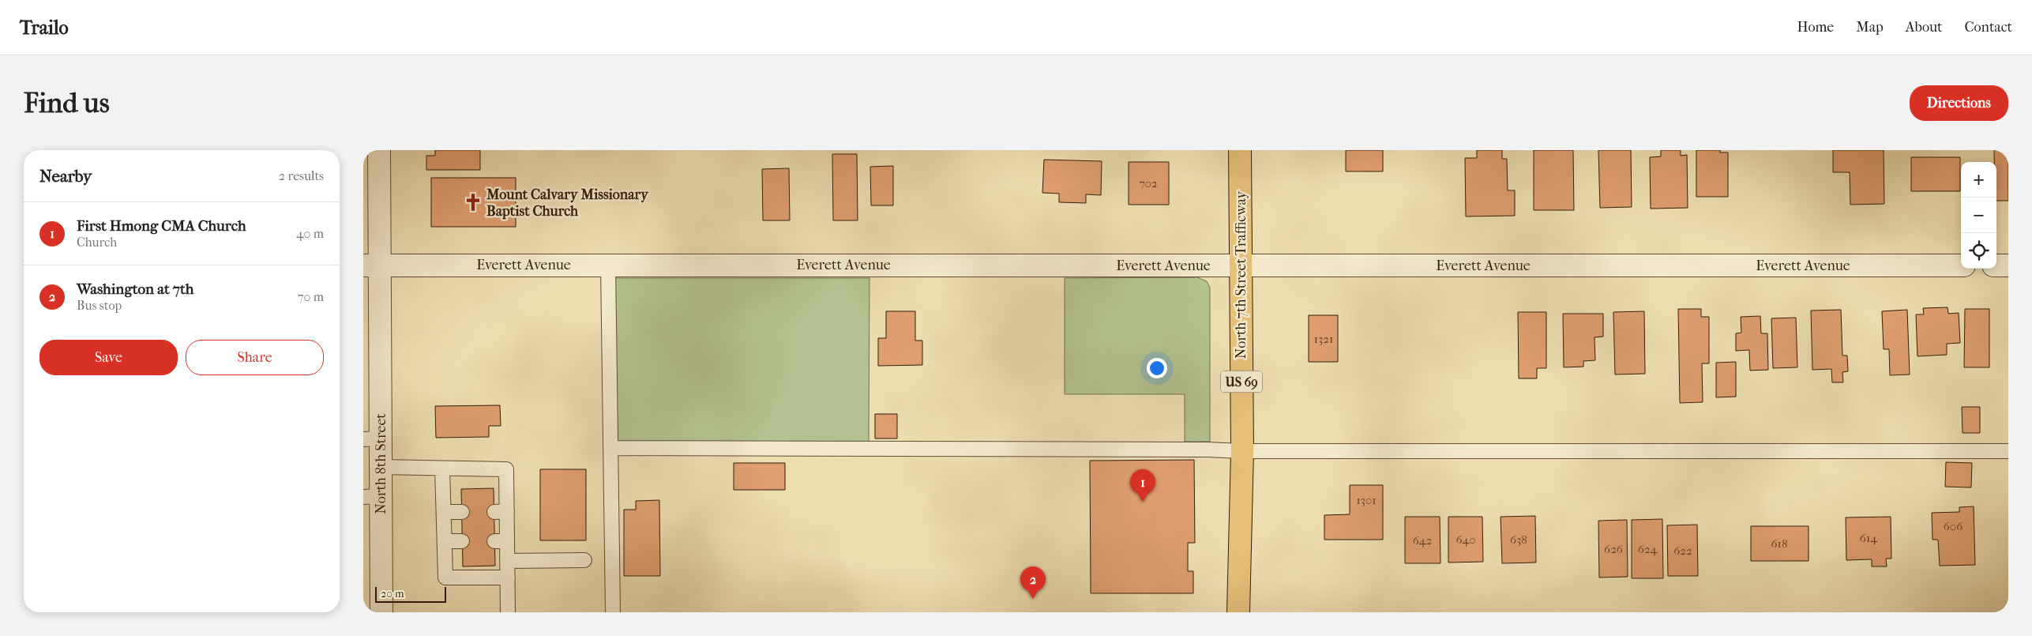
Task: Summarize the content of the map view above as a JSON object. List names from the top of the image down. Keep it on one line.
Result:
{"streets":{"main road":["North 7th Street Trafficway","US 69"],"street":["Everett Avenue","North 8th Street"]},"crossings":[["Everett Avenue","North 7th Street Trafficway"],["Everett Avenue","North 8th Street"]],"places":{"church":["Mount Calvary Missionary Baptist Church"]},"house_numbers":["702","1321","1301","606","614","640","638","642","618","626","624","622"],"scale_bar":"20 m","page":{"header":"Trailo","nav":["Home","Map","About","Contact"],"buttons":["Directions",["Save","Share"]],"title":"Find us","heading":["Nearby","2 results"],"map_buttons":["+","−"],"list":[{"mark":"1","name":"First Hmong CMA Church","note":"Church","value":"40 m"},{"mark":"2","name":"Washington at 7th","note":"Bus stop","value":"70 m"}],"pins":["1","2"],"scale":"20 m"}}
